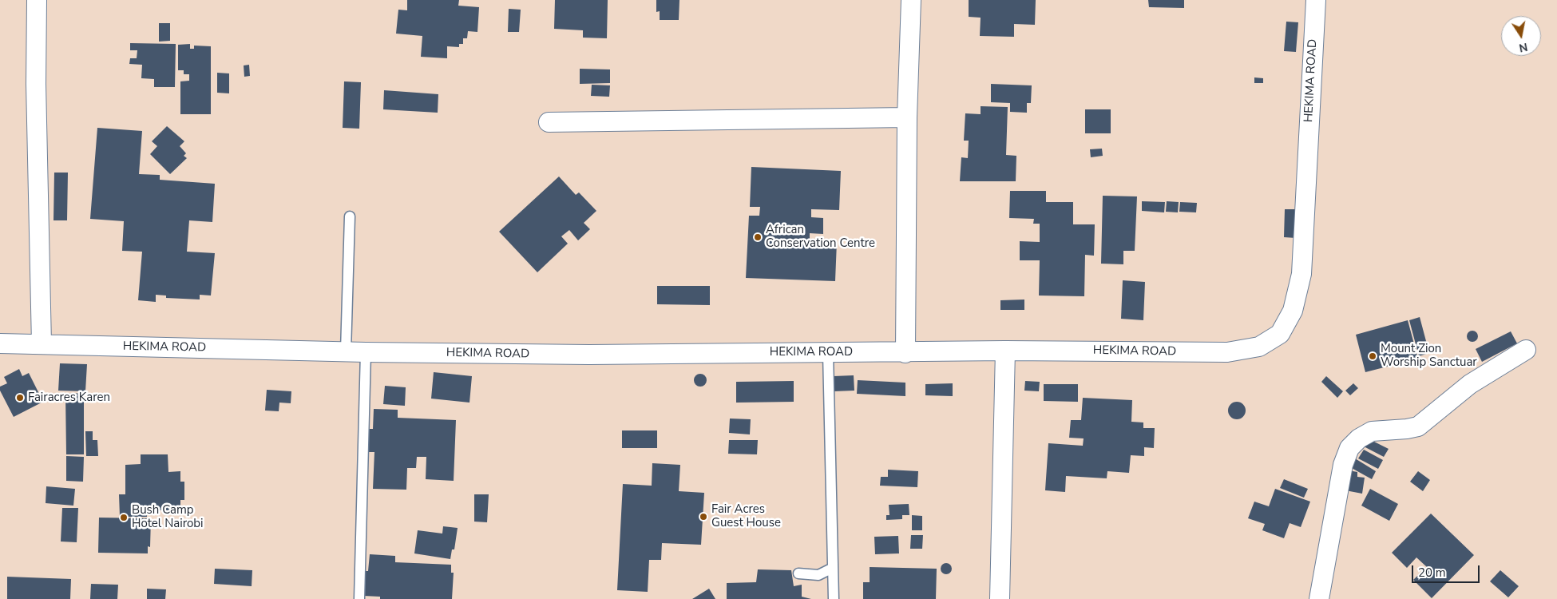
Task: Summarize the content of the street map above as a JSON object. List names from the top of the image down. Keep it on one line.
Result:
{"streets":{"street":["HEKIMA ROAD"]},"places":["African Conservation Centre","Mount Zion Worship Sanctuar","Fairacres Karen","Fair Acres Guest House","Bush Camp Hotel Nairobi"],"scale_bar":"20 m","north":"bottom"}
